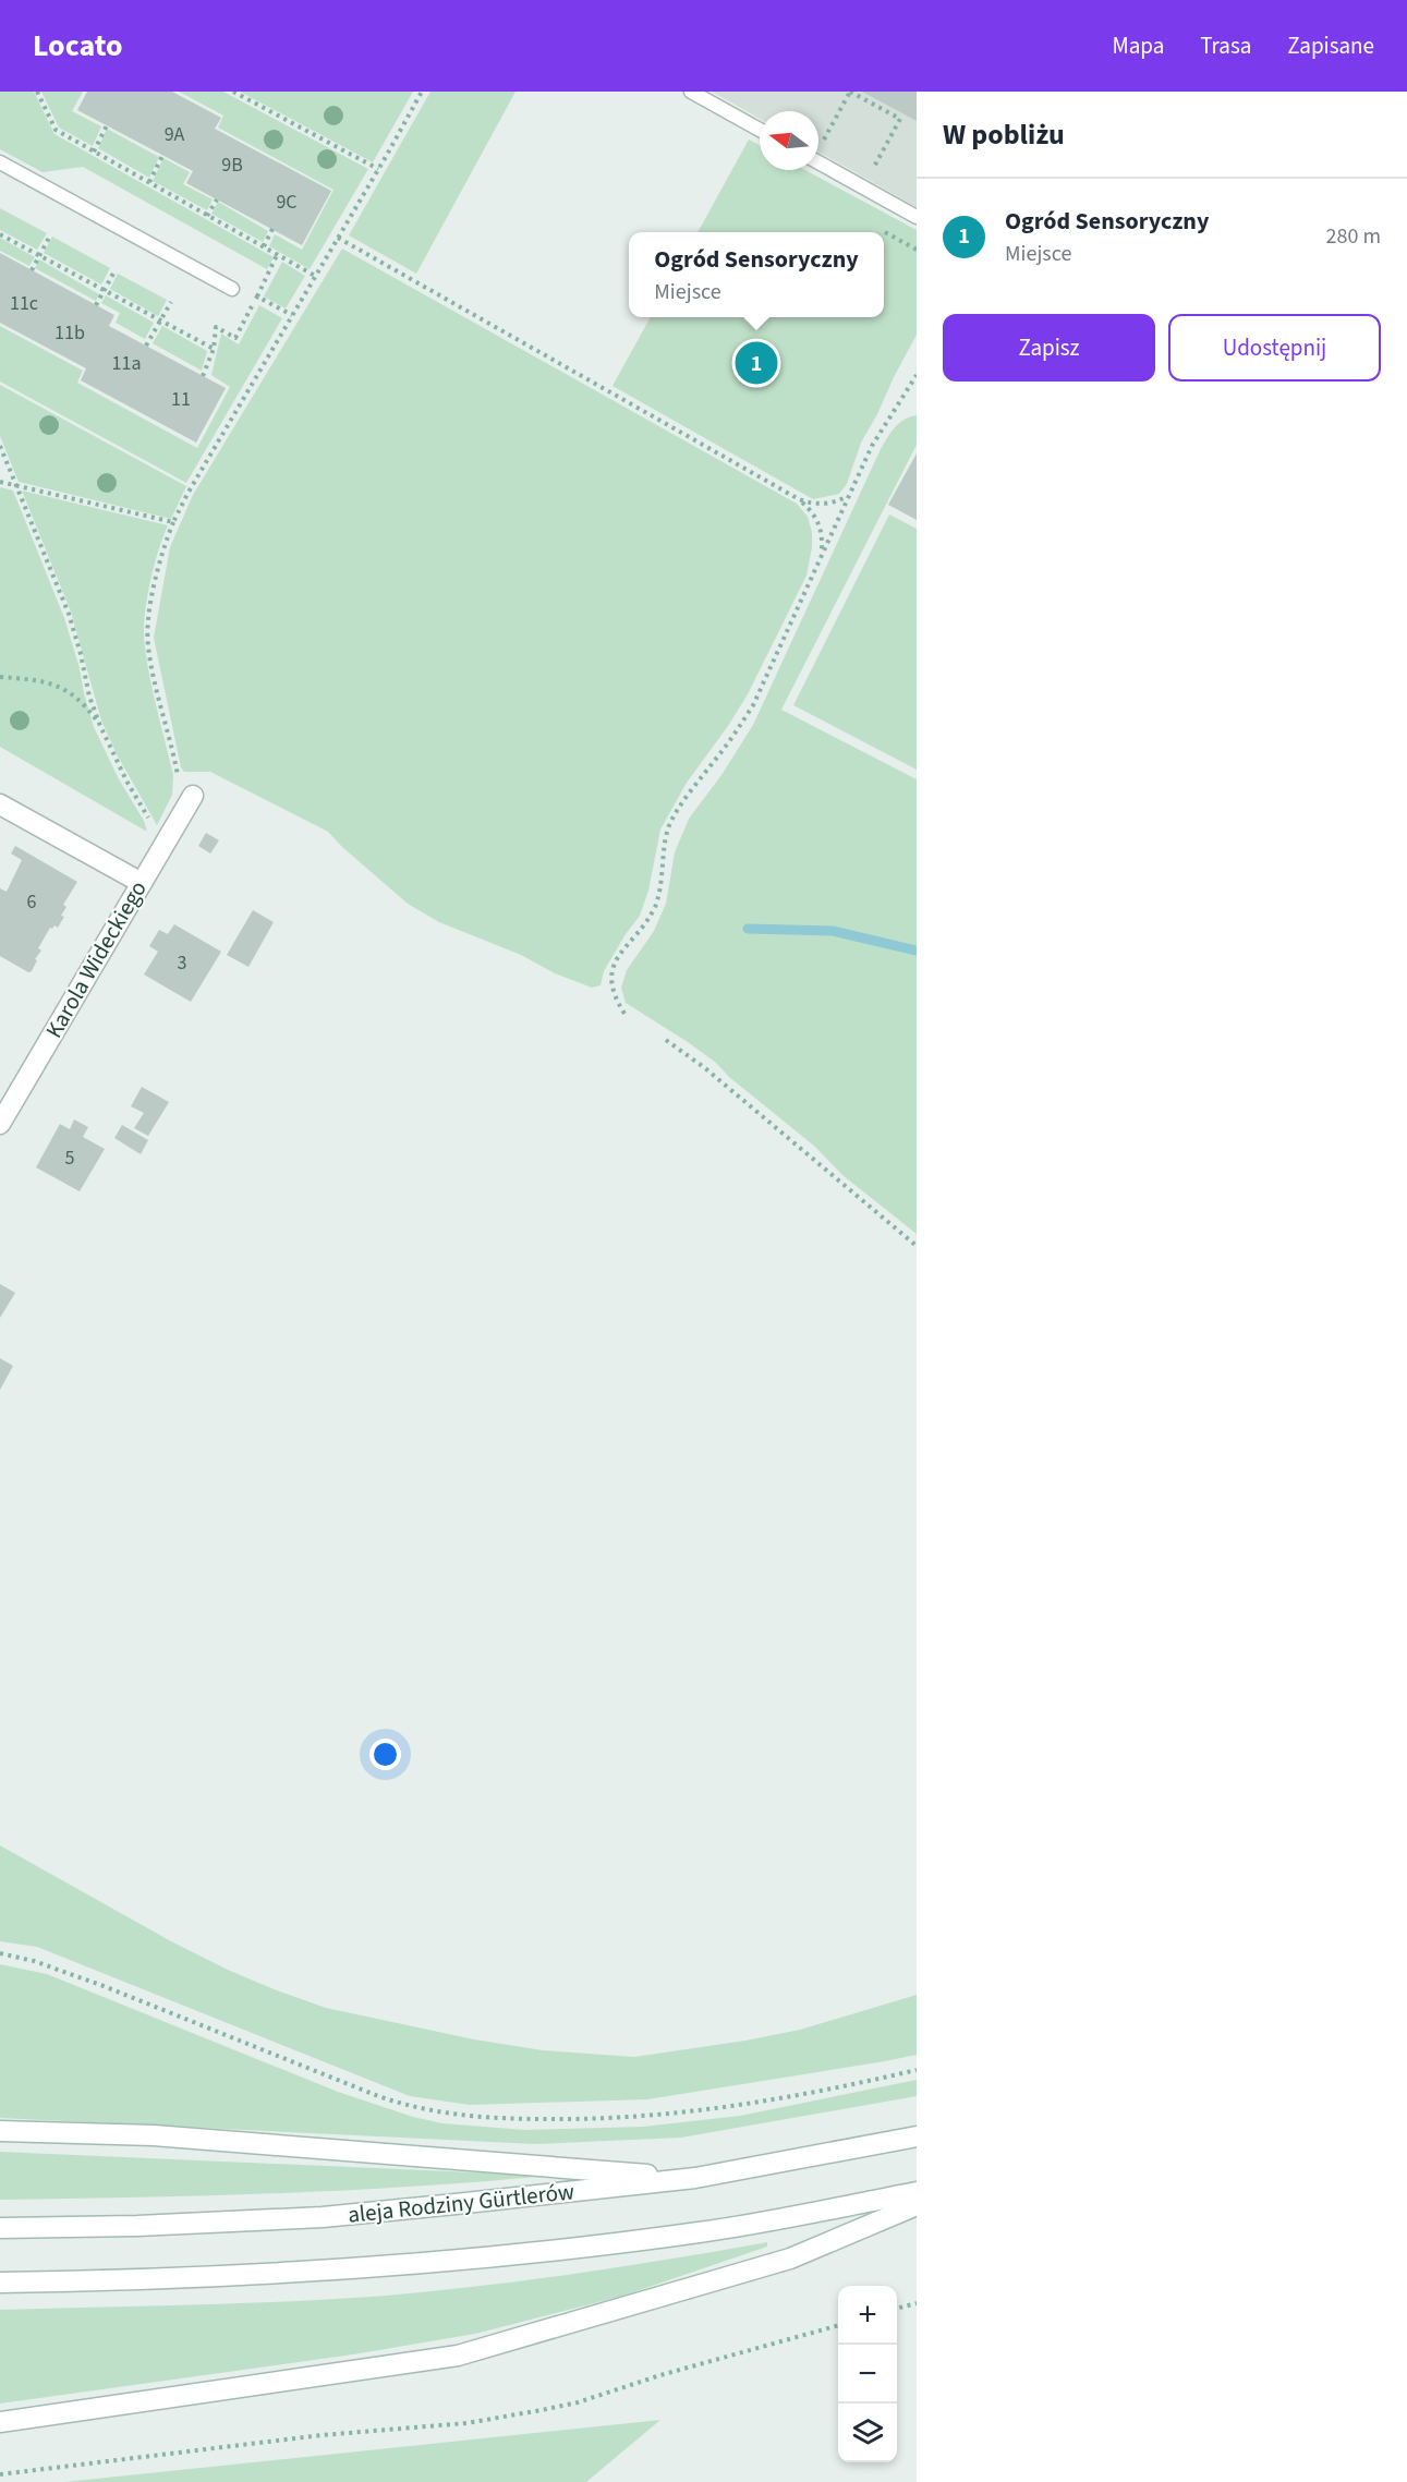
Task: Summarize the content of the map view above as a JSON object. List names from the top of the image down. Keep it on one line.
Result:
{"streets":{"main road":["Karola Wideckiego","aleja Rodziny Gürtlerów"]},"house_numbers":["9A","9B","9C","11c","11b","11a","11","6","3","5"],"north":"left","page":{"header":"Locato","nav":["Mapa","Trasa","Zapisane"],"heading":"W pobliżu","list":[{"mark":"1","name":"Ogród Sensoryczny","note":"Miejsce","value":"280 m"}],"popup":["Ogród Sensoryczny","Miejsce"],"buttons":["Zapisz","Udostępnij"],"pins":"1","map_buttons":["+","−"]}}
